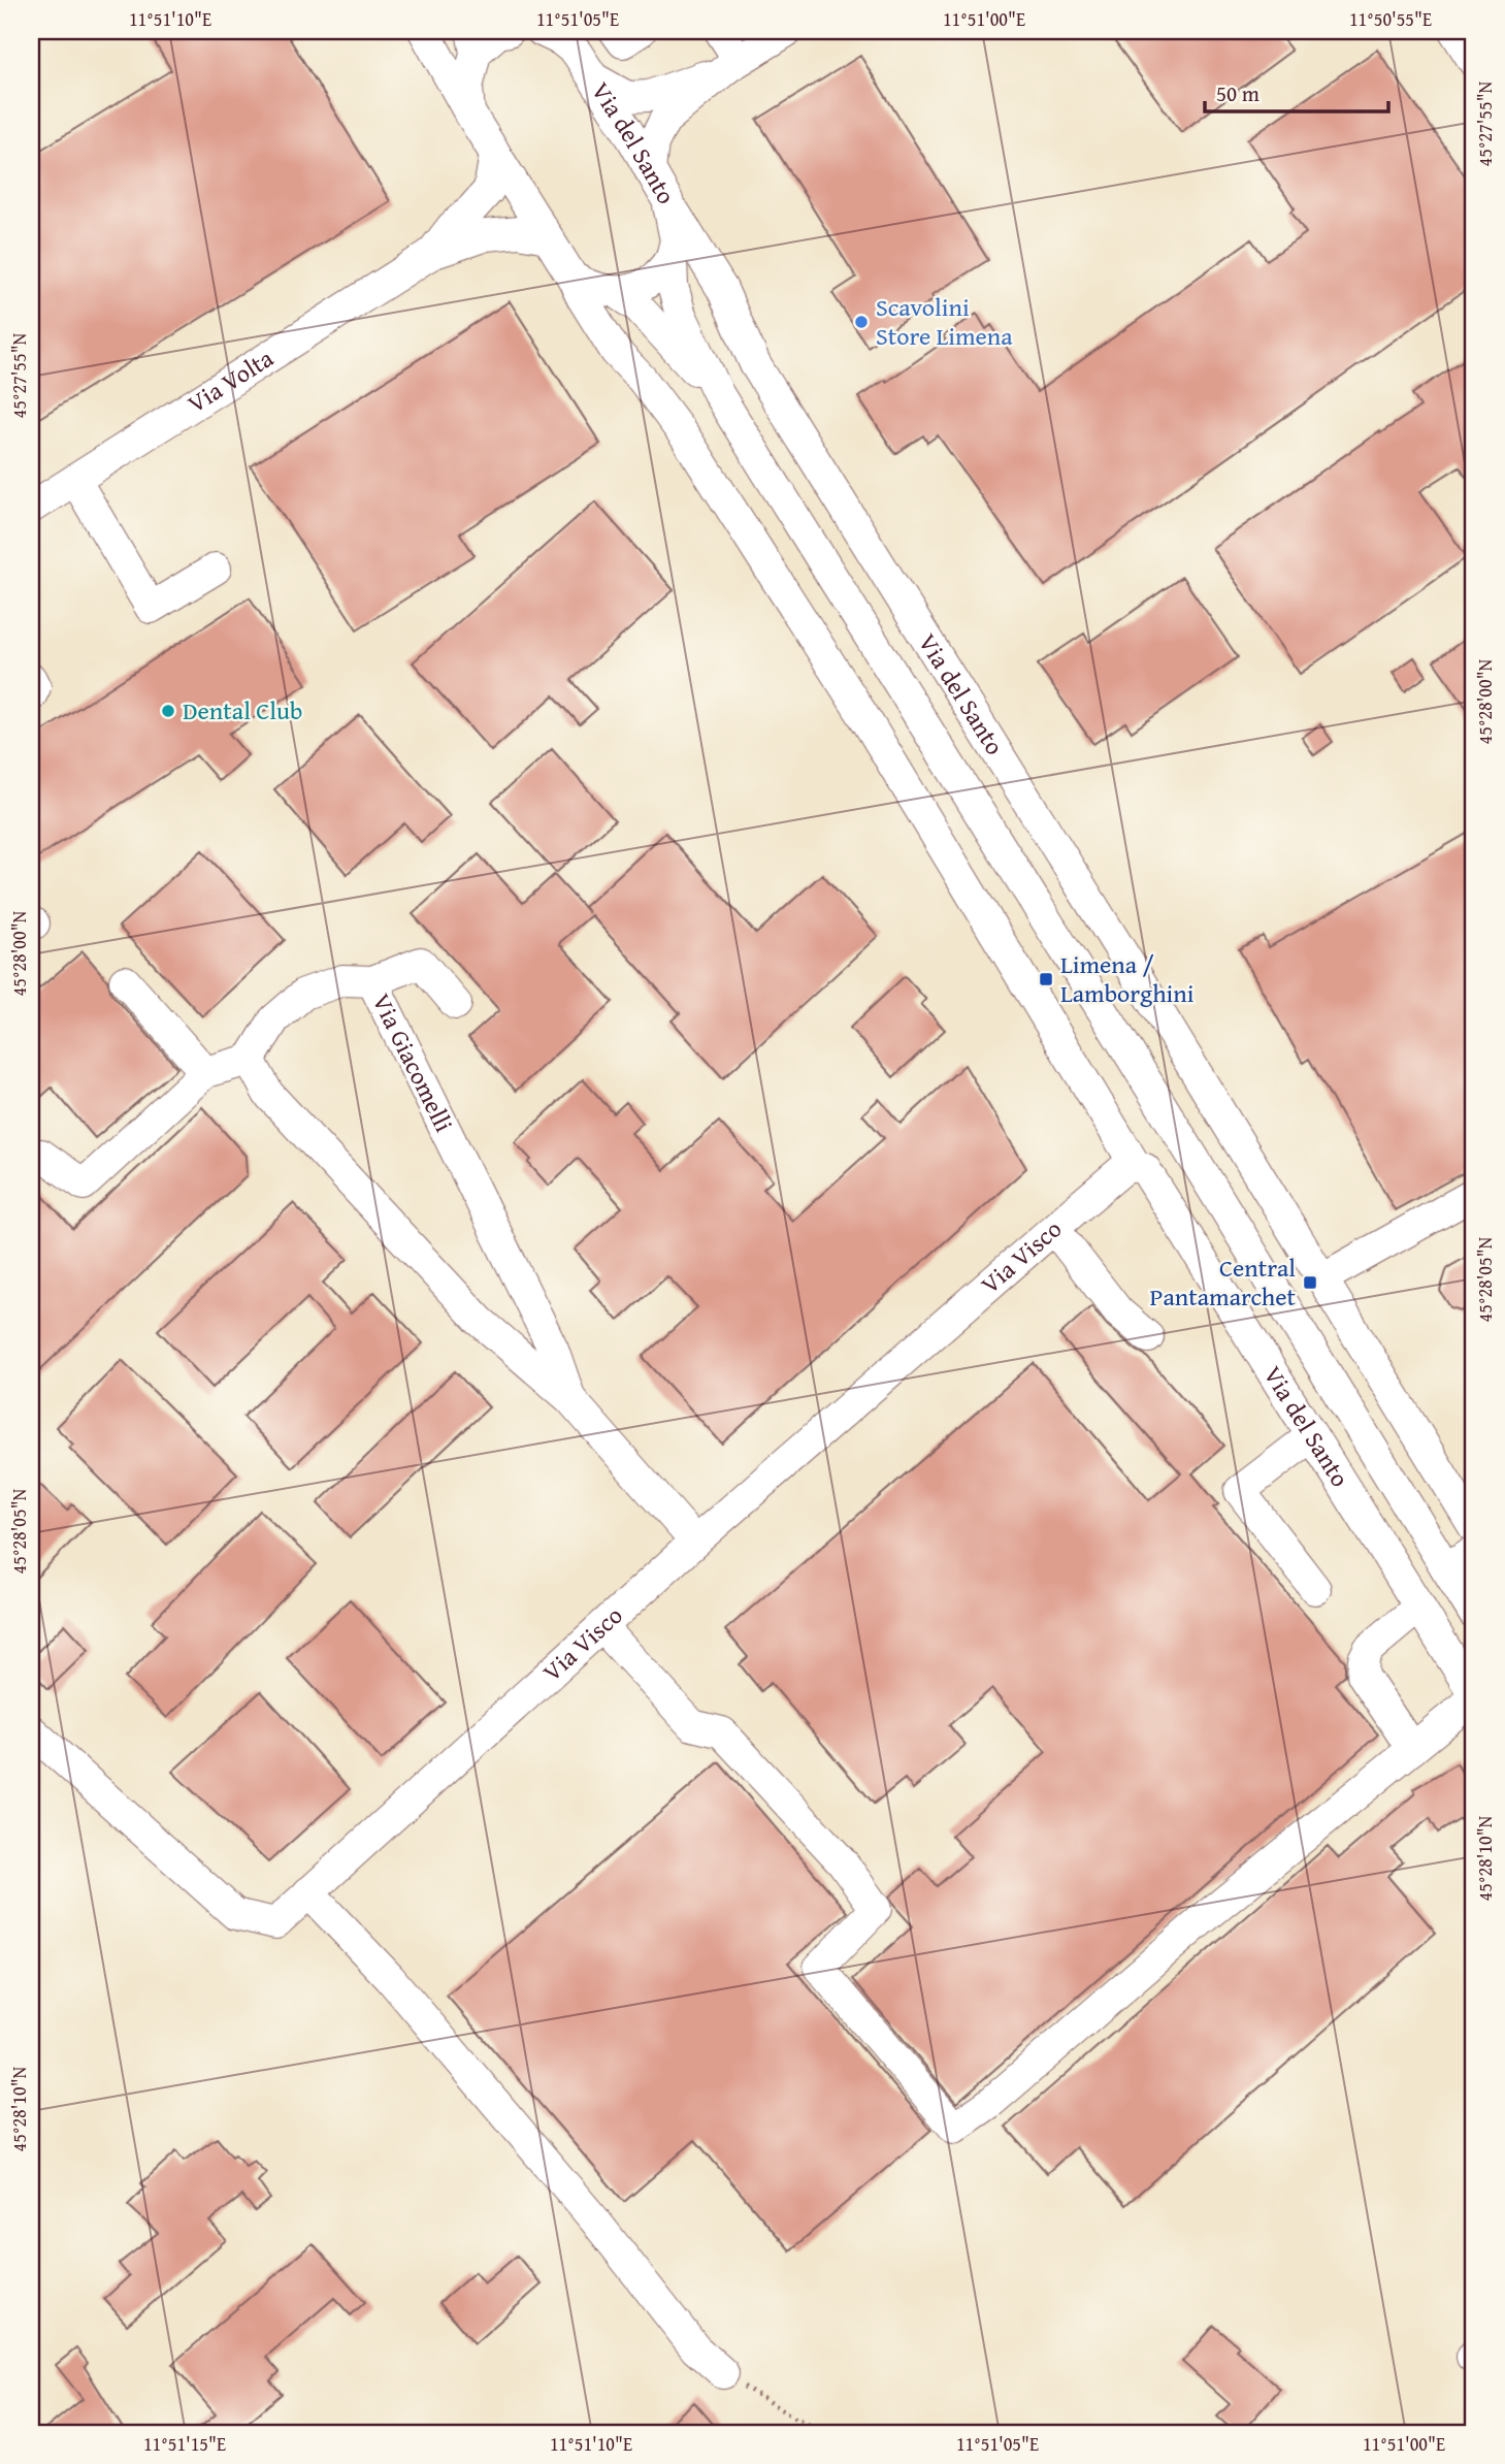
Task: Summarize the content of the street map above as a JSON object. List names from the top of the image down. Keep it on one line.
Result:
{"streets":{"street":["Via del Santo","Via Volta","Via Giacomelli","Via Visco"]},"crossings":[["Via del Santo","Via Visco"],["Via Giacomelli","Via Visco"]],"places":{"other":["Scavolini Store Limena","Dental Club"],"transit":["Limena / Lamborghini","Central Pantamarchet"]},"scale_bar":"50 m","coordinates":["11°51'10\"E","11°51'05\"E","11°51'00\"E","11°50'55\"E","45°27'55\"N","45°28'00\"N","45°28'05\"N","45°28'10\"N","11°51'15\"E"]}
